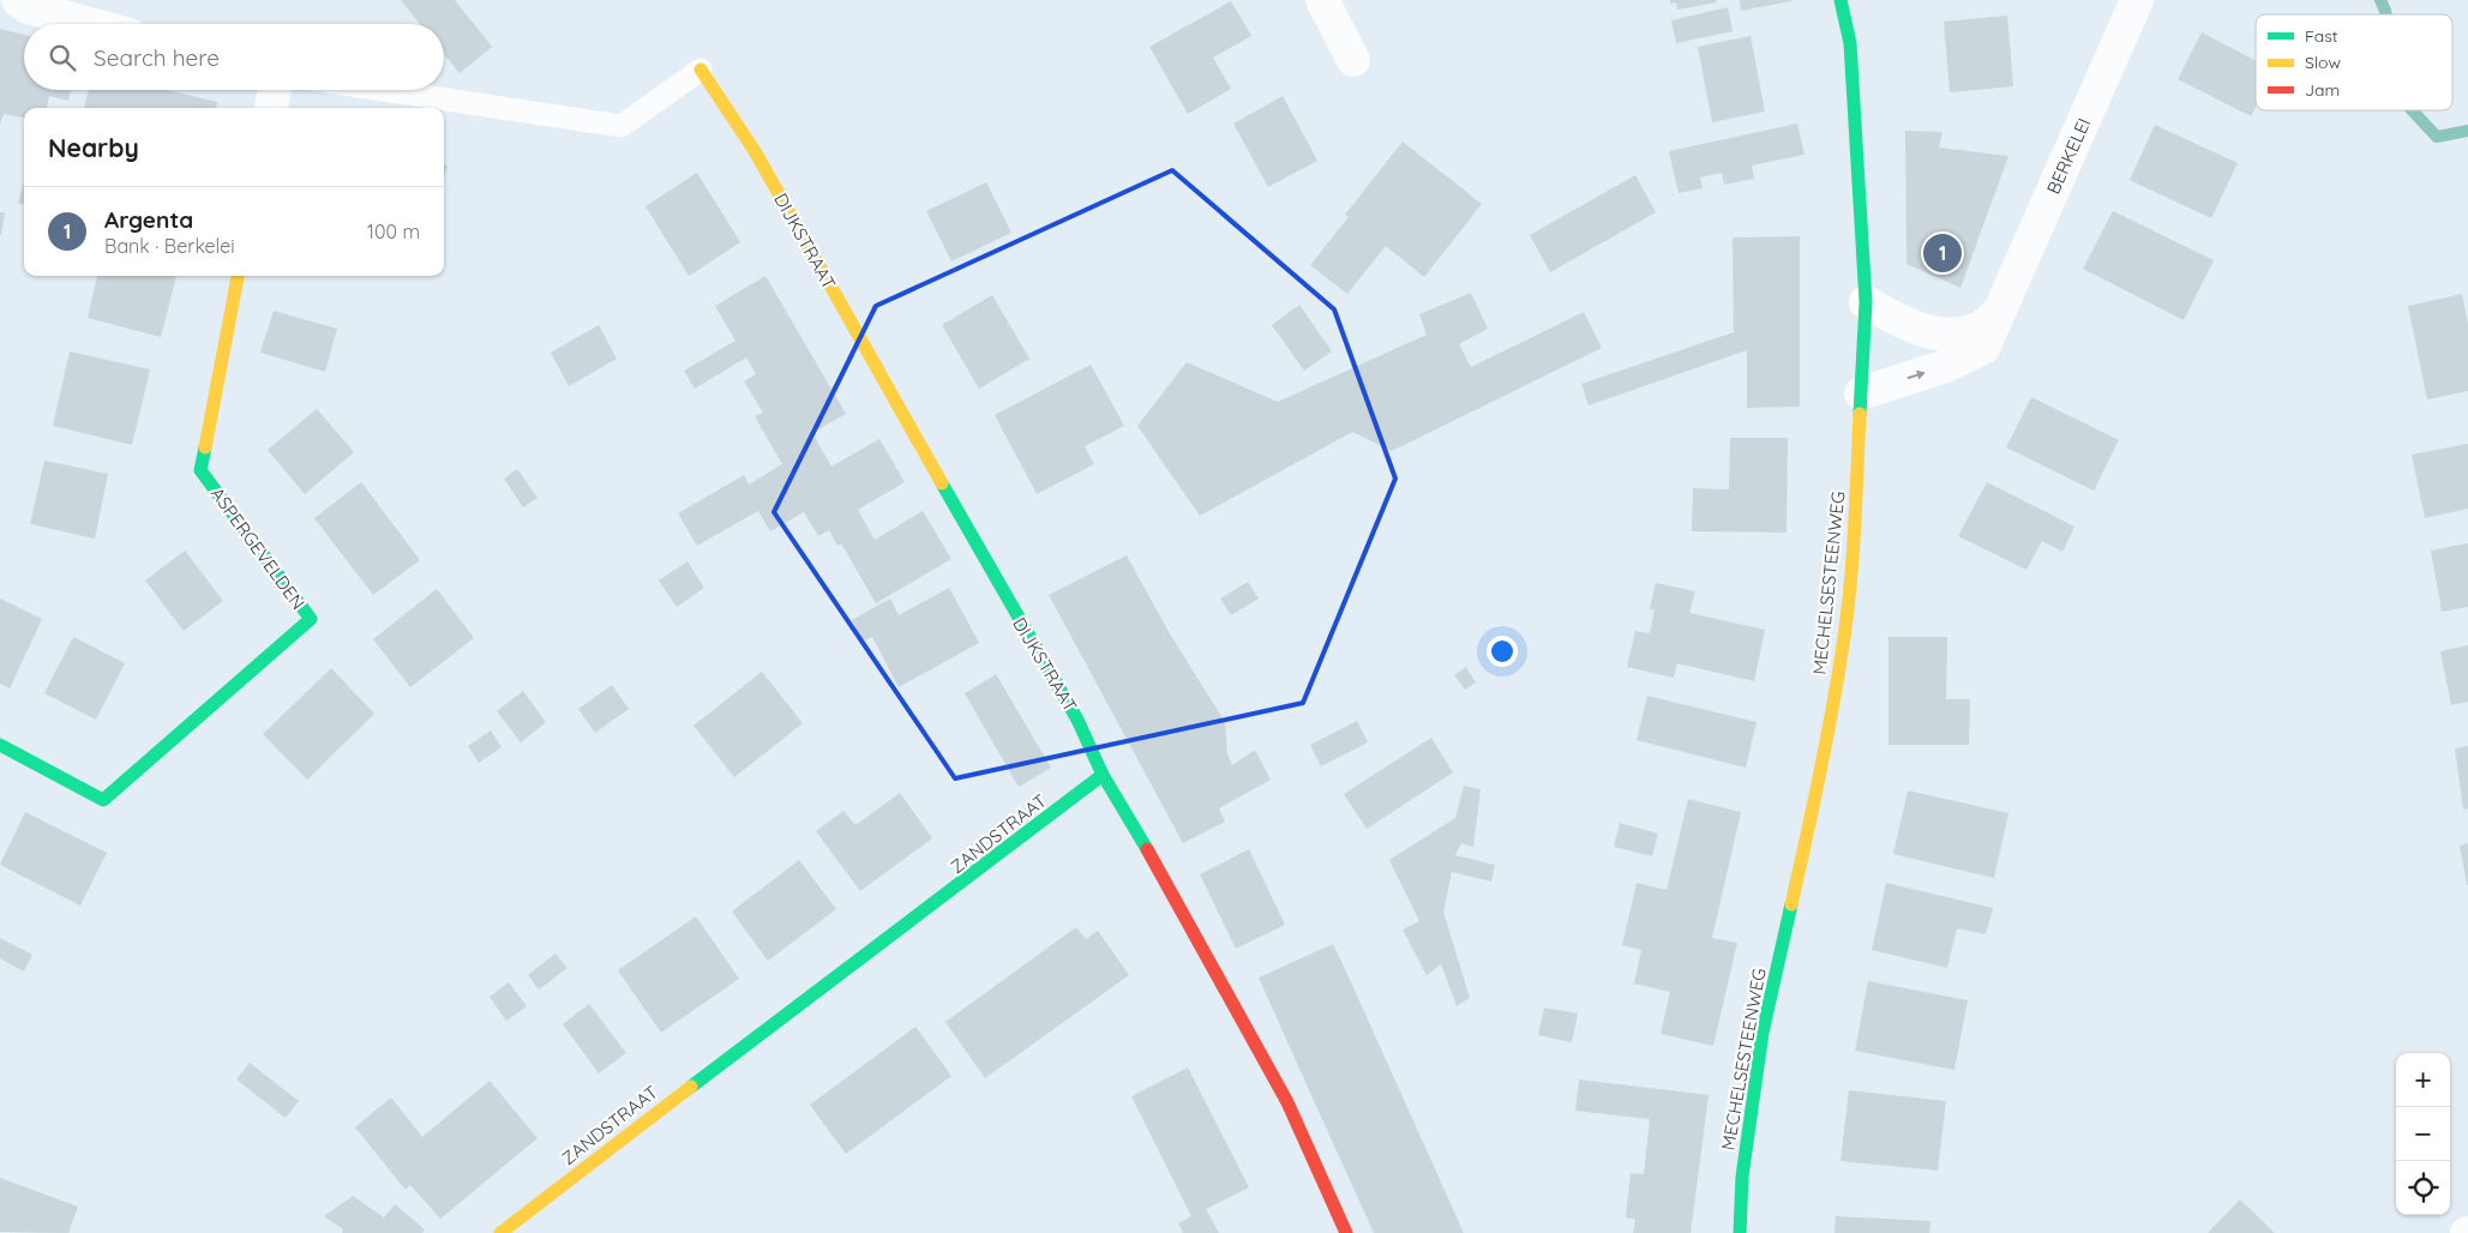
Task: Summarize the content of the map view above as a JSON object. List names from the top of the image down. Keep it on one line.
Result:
{"streets":{"street":["BERKELEI","DIJKSTRAAT","ASPERGEVELDEN","MECHELSESTEENWEG","ZANDSTRAAT"]},"crossings":[["BERKELEI","MECHELSESTEENWEG"],["DIJKSTRAAT","ZANDSTRAAT"]],"legend":["Fast","Slow","Jam"],"page":{"search":"Search here","heading":"Nearby","list":[{"mark":"1","name":"Argenta","note":"Bank · Berkelei","value":"100 m"}],"pins":"1","map_buttons":["+","−"]}}
